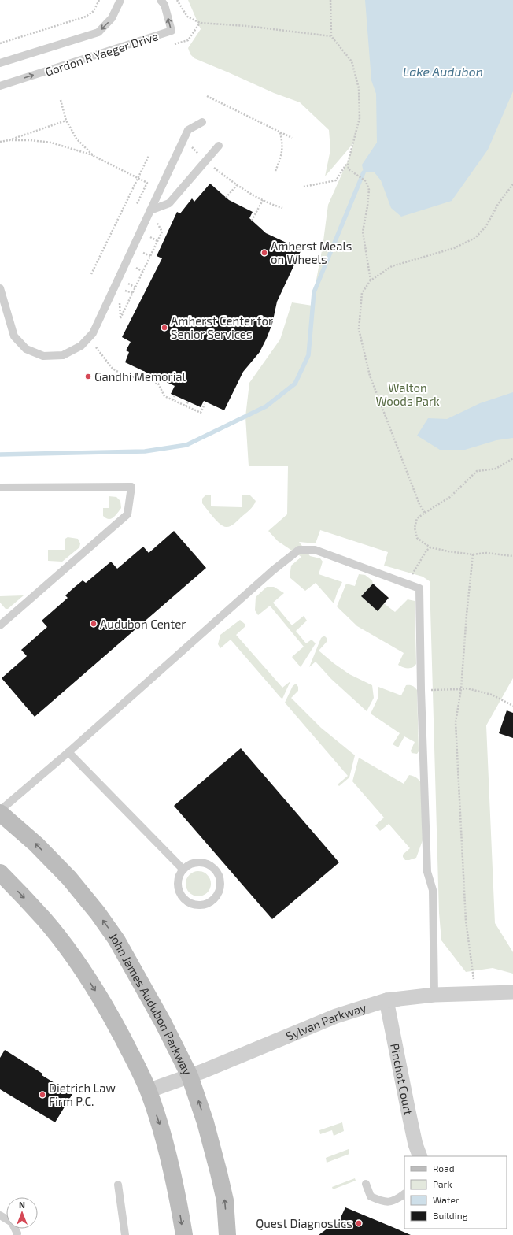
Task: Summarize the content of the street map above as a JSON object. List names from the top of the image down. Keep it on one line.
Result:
{"streets":{"main road":["John James Audubon Parkway"],"street":["Sylvan Parkway","Pinchot Court"],"lane":["Gordon R Yaeger Drive"]},"crossings":[["John James Audubon Parkway","Sylvan Parkway"],["Sylvan Parkway","Pinchot Court"]],"water":["Lake Audubon"],"parks":["Walton Woods Park"],"places":["Amherst Meals on Wheels","Amherst Center for Senior Services","Gandhi Memorial","Audubon Center","Dietrich Law Firm P.C.","Quest Diagnostics"],"legend":["Road","Park","Water","Building"],"north":"top"}
